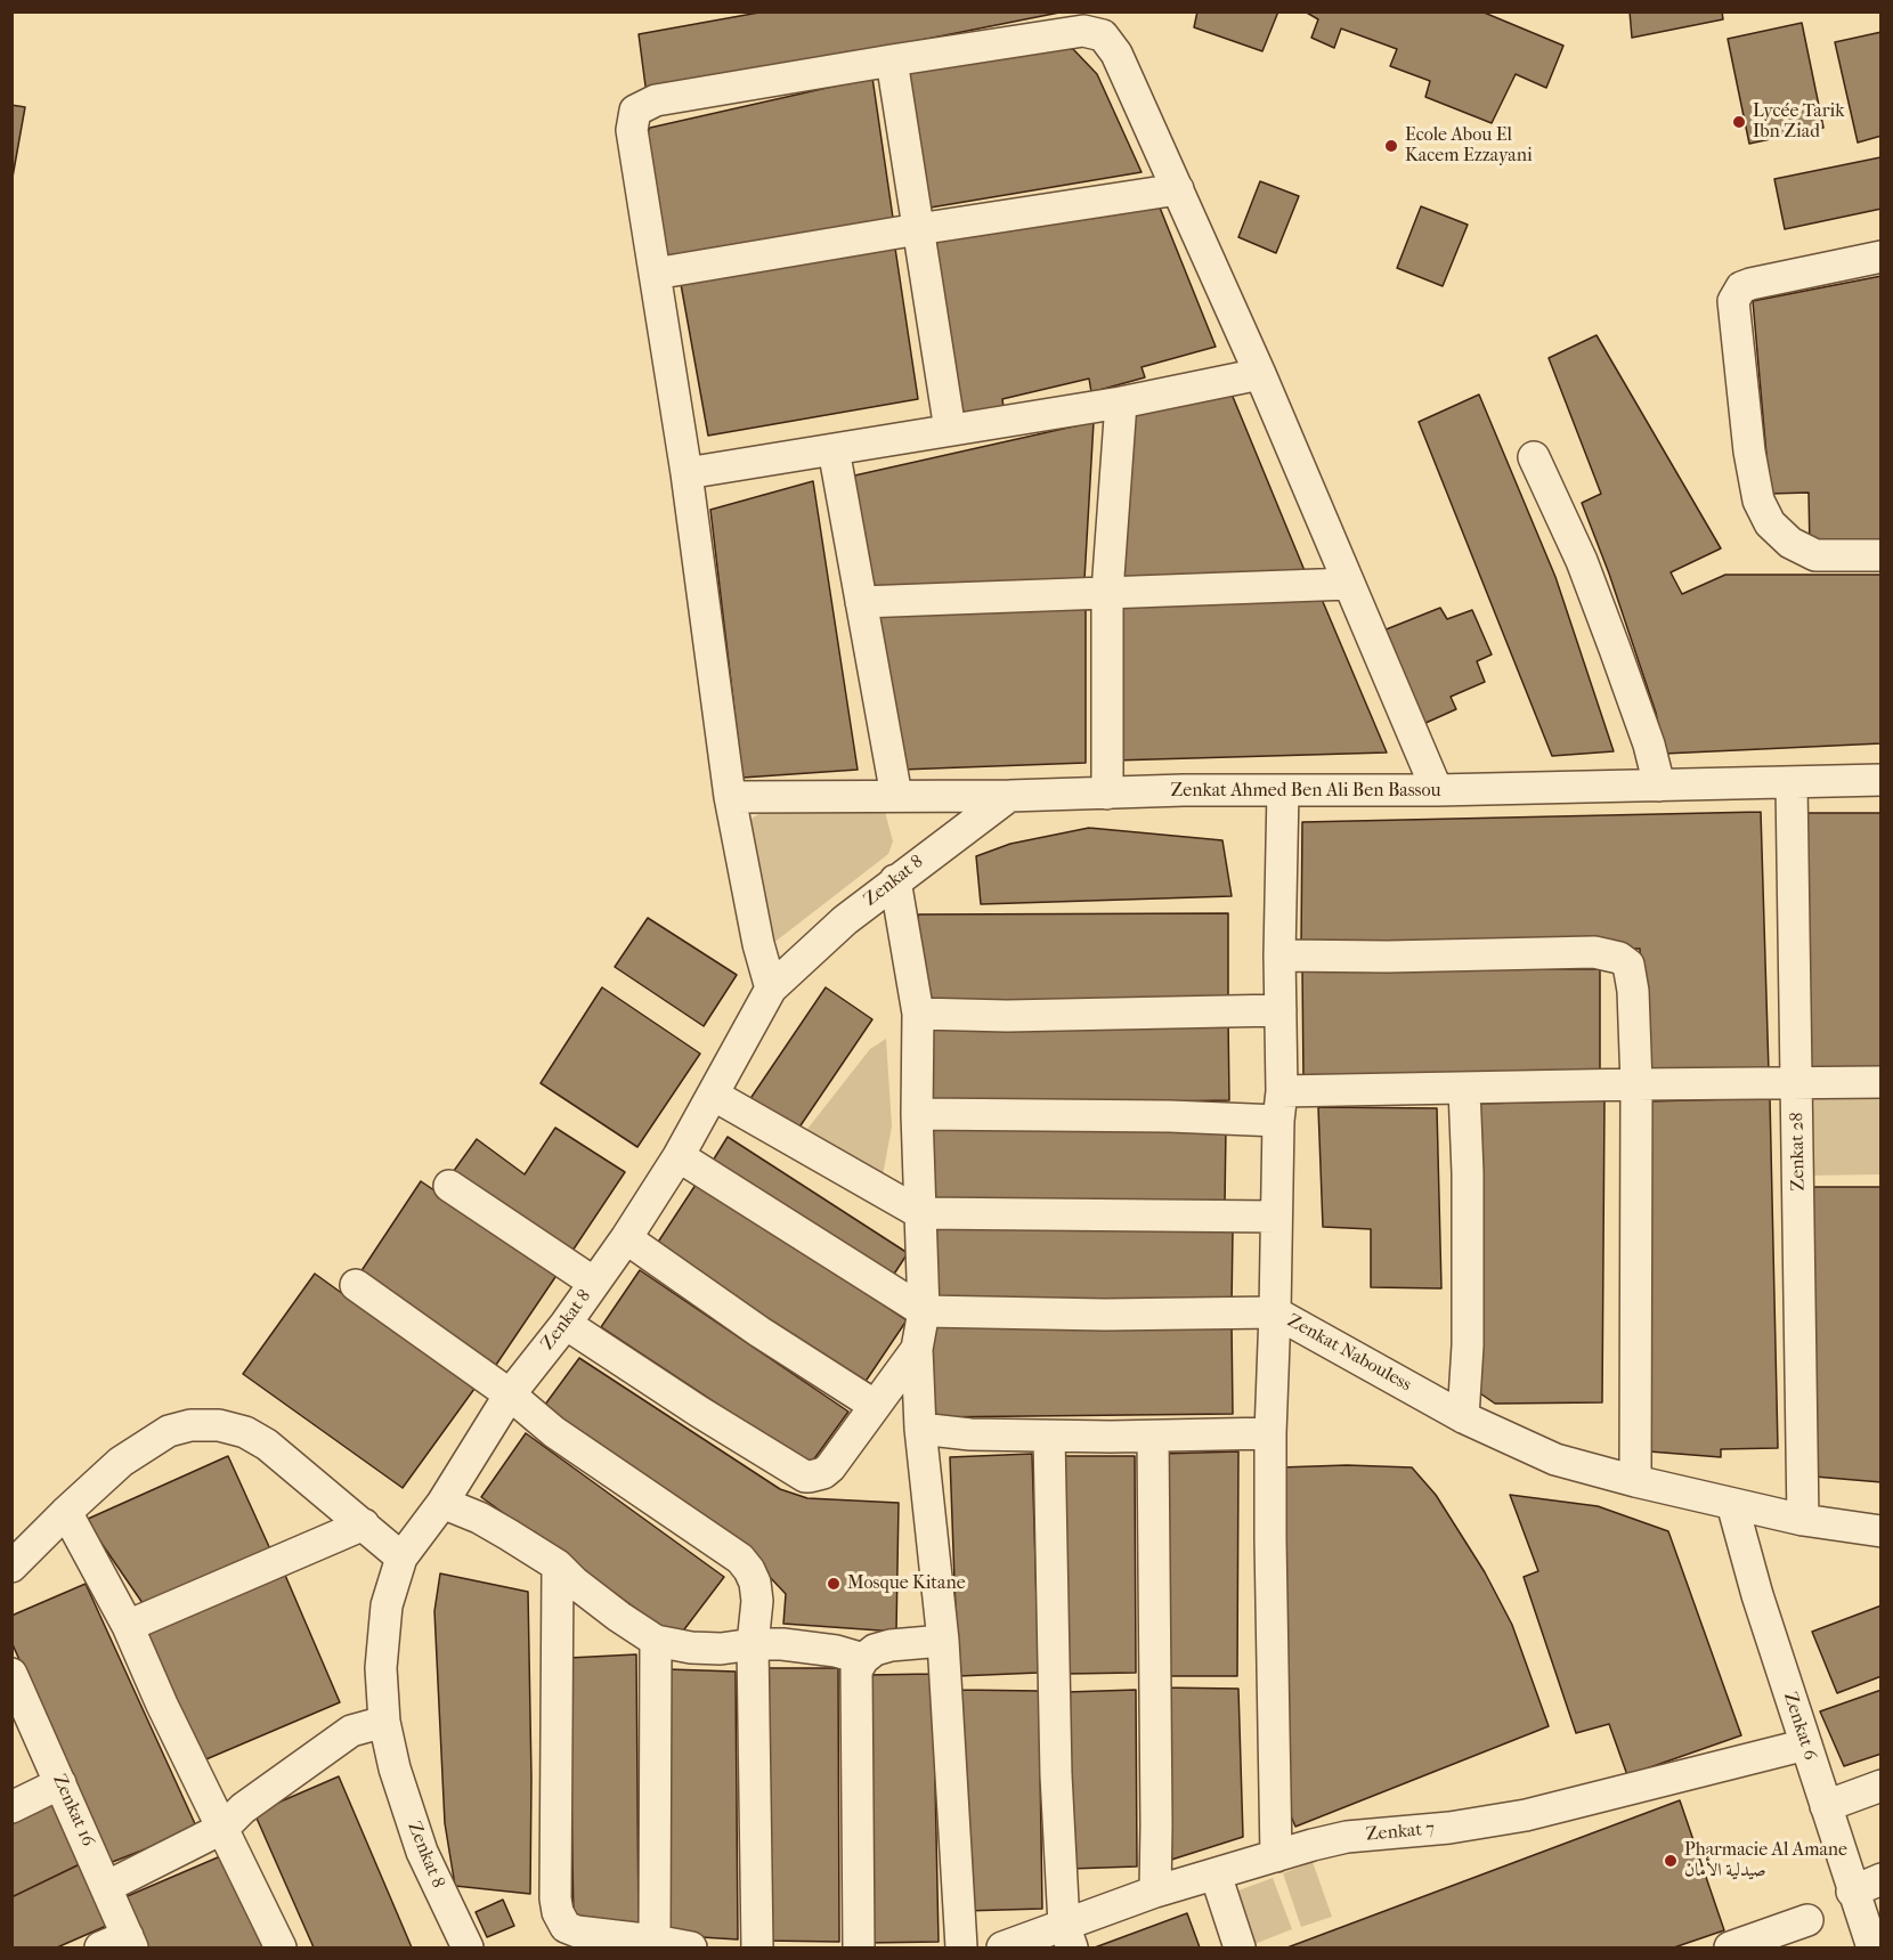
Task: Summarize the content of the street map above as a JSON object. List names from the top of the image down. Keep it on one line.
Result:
{"streets":{"street":["Zenkat Ahmed Ben Ali Ben Bassou","Zenkat 8","Zenkat 28","Zenkat Nabouless","Zenkat 6","Zenkat 16","Zenkat 7"]},"crossings":[["Zenkat Ahmed Ben Ali Ben Bassou","Zenkat 8"],["Zenkat Ahmed Ben Ali Ben Bassou","Zenkat 28"],["Zenkat Ahmed Ben Ali Ben Bassou","Zenkat Nabouless"],["Zenkat 28","Zenkat Nabouless"],["Zenkat Nabouless","Zenkat 6"],["Zenkat 6","Zenkat 7"]],"places":["Lycée Tarik Ibn Ziad","Ecole Abou El Kacem Ezzayani","Mosque Kitane","Pharmacie Al Amane صيدلية الأمان"]}
